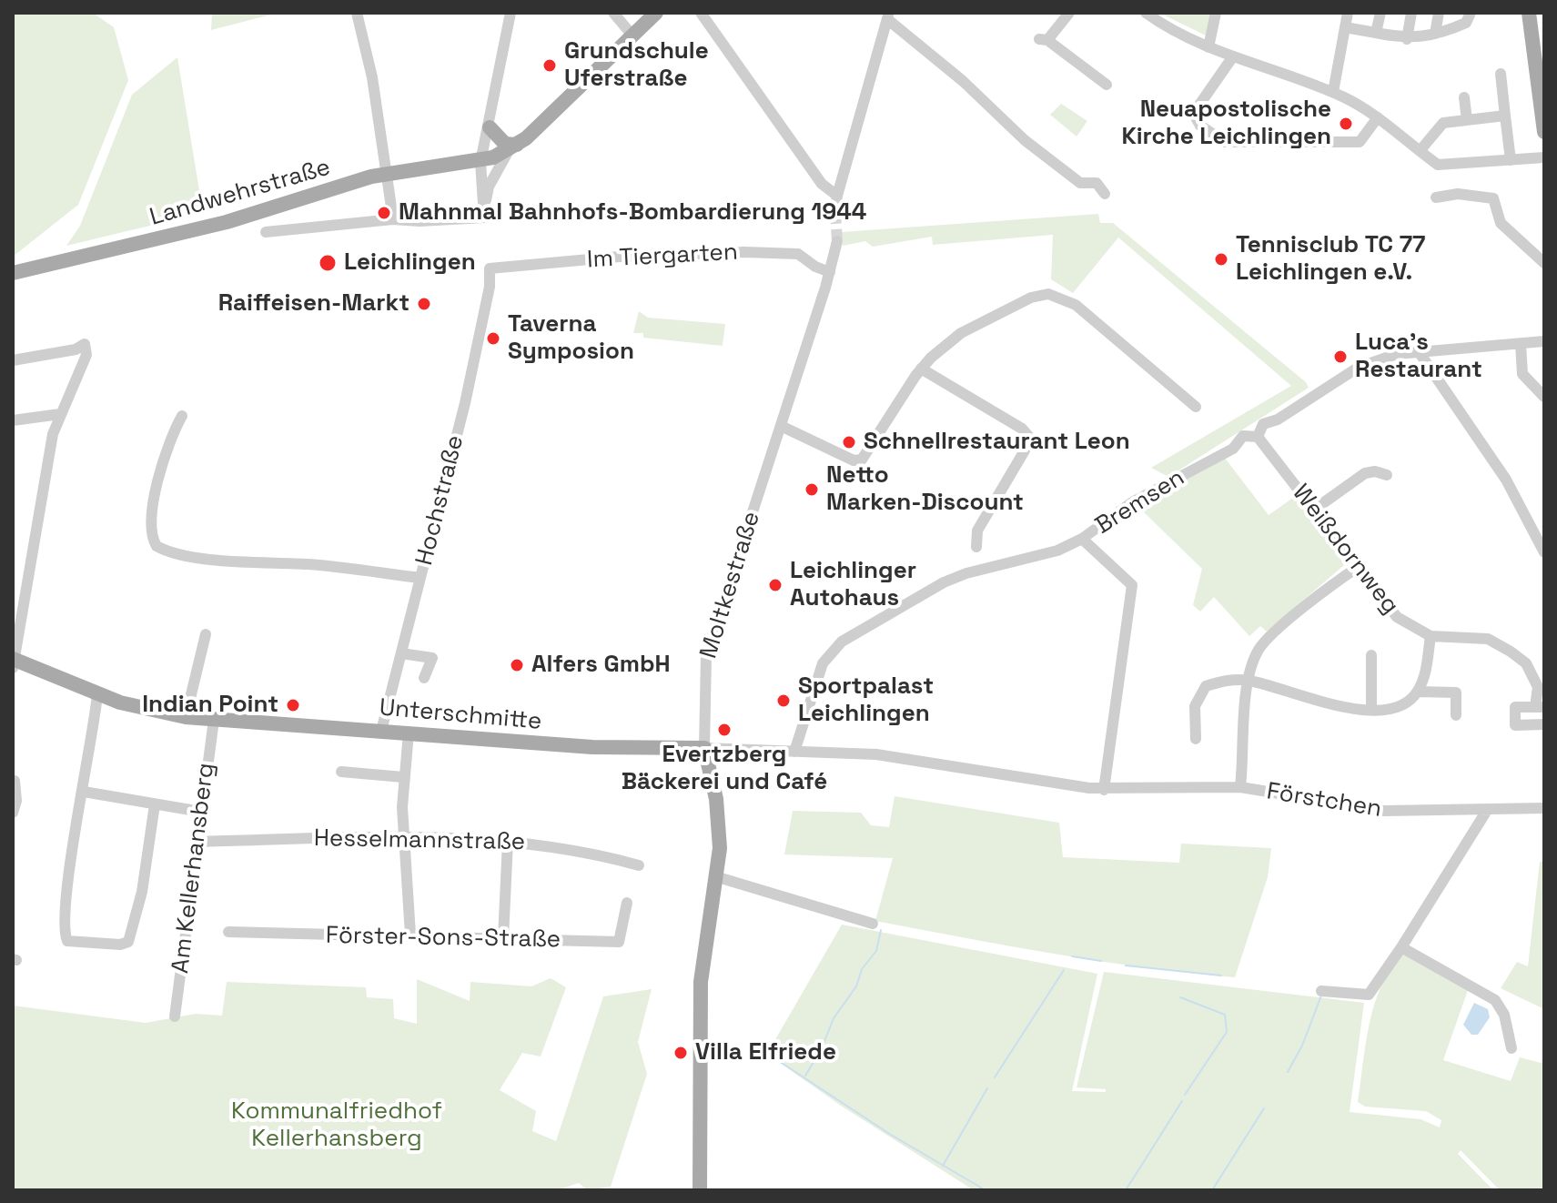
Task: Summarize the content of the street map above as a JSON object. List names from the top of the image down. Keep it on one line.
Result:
{"streets":{"main road":["Landwehrstraße","Unterschmitte"],"street":["Im Tiergarten","Hochstraße","Bremsen","Weißdornweg","Moltkestraße","Förstchen","Hesselmannstraße","Am Kellerhansberg","Förster-Sons-Straße"]},"crossings":[["Im Tiergarten","Hochstraße"],["Im Tiergarten","Moltkestraße"],["Hochstraße","Unterschmitte"],["Bremsen","Weißdornweg"],["Bremsen","Förstchen"],["Moltkestraße","Unterschmitte"],["Moltkestraße","Förstchen"],["Unterschmitte","Förstchen"],["Unterschmitte","Am Kellerhansberg"],["Hesselmannstraße","Am Kellerhansberg"]],"parks":["Kommunalfriedhof Kellerhansberg"],"places":["Grundschule Uferstraße","Neuapostolische Kirche Leichlingen","Mahnmal Bahnhofs-Bombardierung 1944","Tennisclub TC 77 Leichlingen e.V.","Leichlingen","Raiffeisen-Markt","Taverna Symposion","Luca's Restaurant","Schnellrestaurant Leon","Netto Marken-Discount","Leichlinger Autohaus","Alfers GmbH","Sportpalast Leichlingen","Indian Point","Evertzberg Bäckerei und Café","Villa Elfriede"]}
